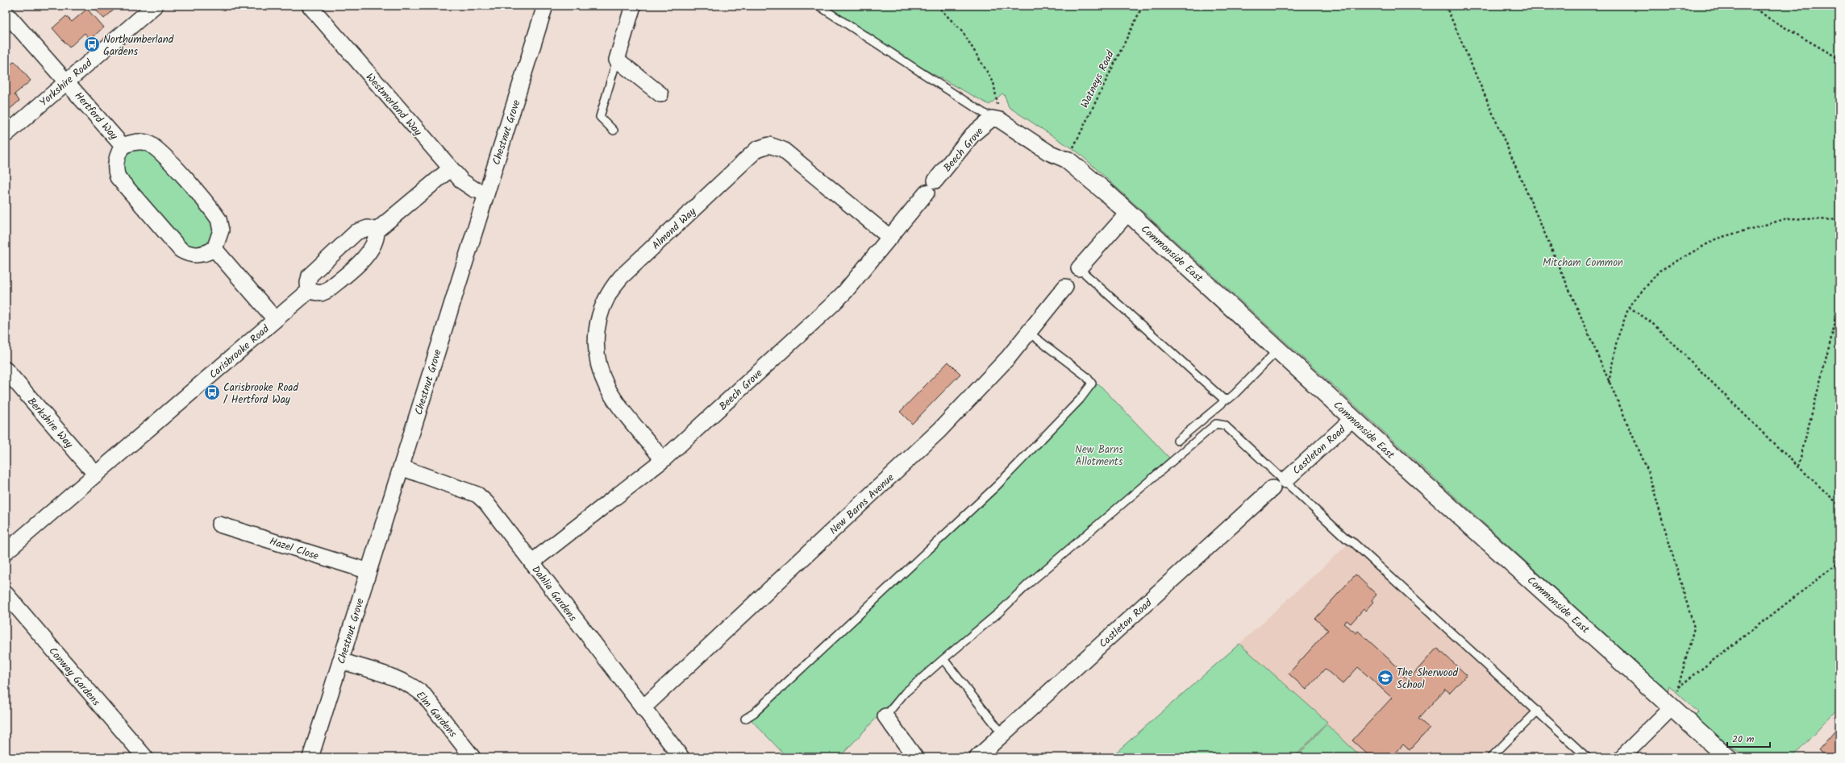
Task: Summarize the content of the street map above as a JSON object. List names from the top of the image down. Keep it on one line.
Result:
{"streets":{"street":["Yorkshire Road","Westmorland Way","Hertford Way","Chestnut Grove","Beech Grove","Almond Way","Commonside East","Carisbrooke Road","Berkshire Way","Castleton Road","New Barns Avenue","Hazel Close","Dahlia Gardens","Conway Gardens","Elm Gardens"],"path":["Watneys Road"]},"crossings":[["Watneys Road","Commonside East"],["Yorkshire Road","Hertford Way"],["Westmorland Way","Chestnut Grove"],["Chestnut Grove","Hazel Close"],["Chestnut Grove","Dahlia Gardens"],["Chestnut Grove","Elm Gardens"],["Beech Grove","Almond Way"],["Beech Grove","Commonside East"],["Beech Grove","Dahlia Gardens"],["Commonside East","Castleton Road"],["Carisbrooke Road","Berkshire Way"],["New Barns Avenue","Dahlia Gardens"]],"parks":["Mitcham Common","New Barns Allotments"],"places":{"bus stop":["Northumberland Gardens","Carisbrooke Road / Hertford Way"],"school or university":["The Sherwood School"]},"scale_bar":"20 m"}
